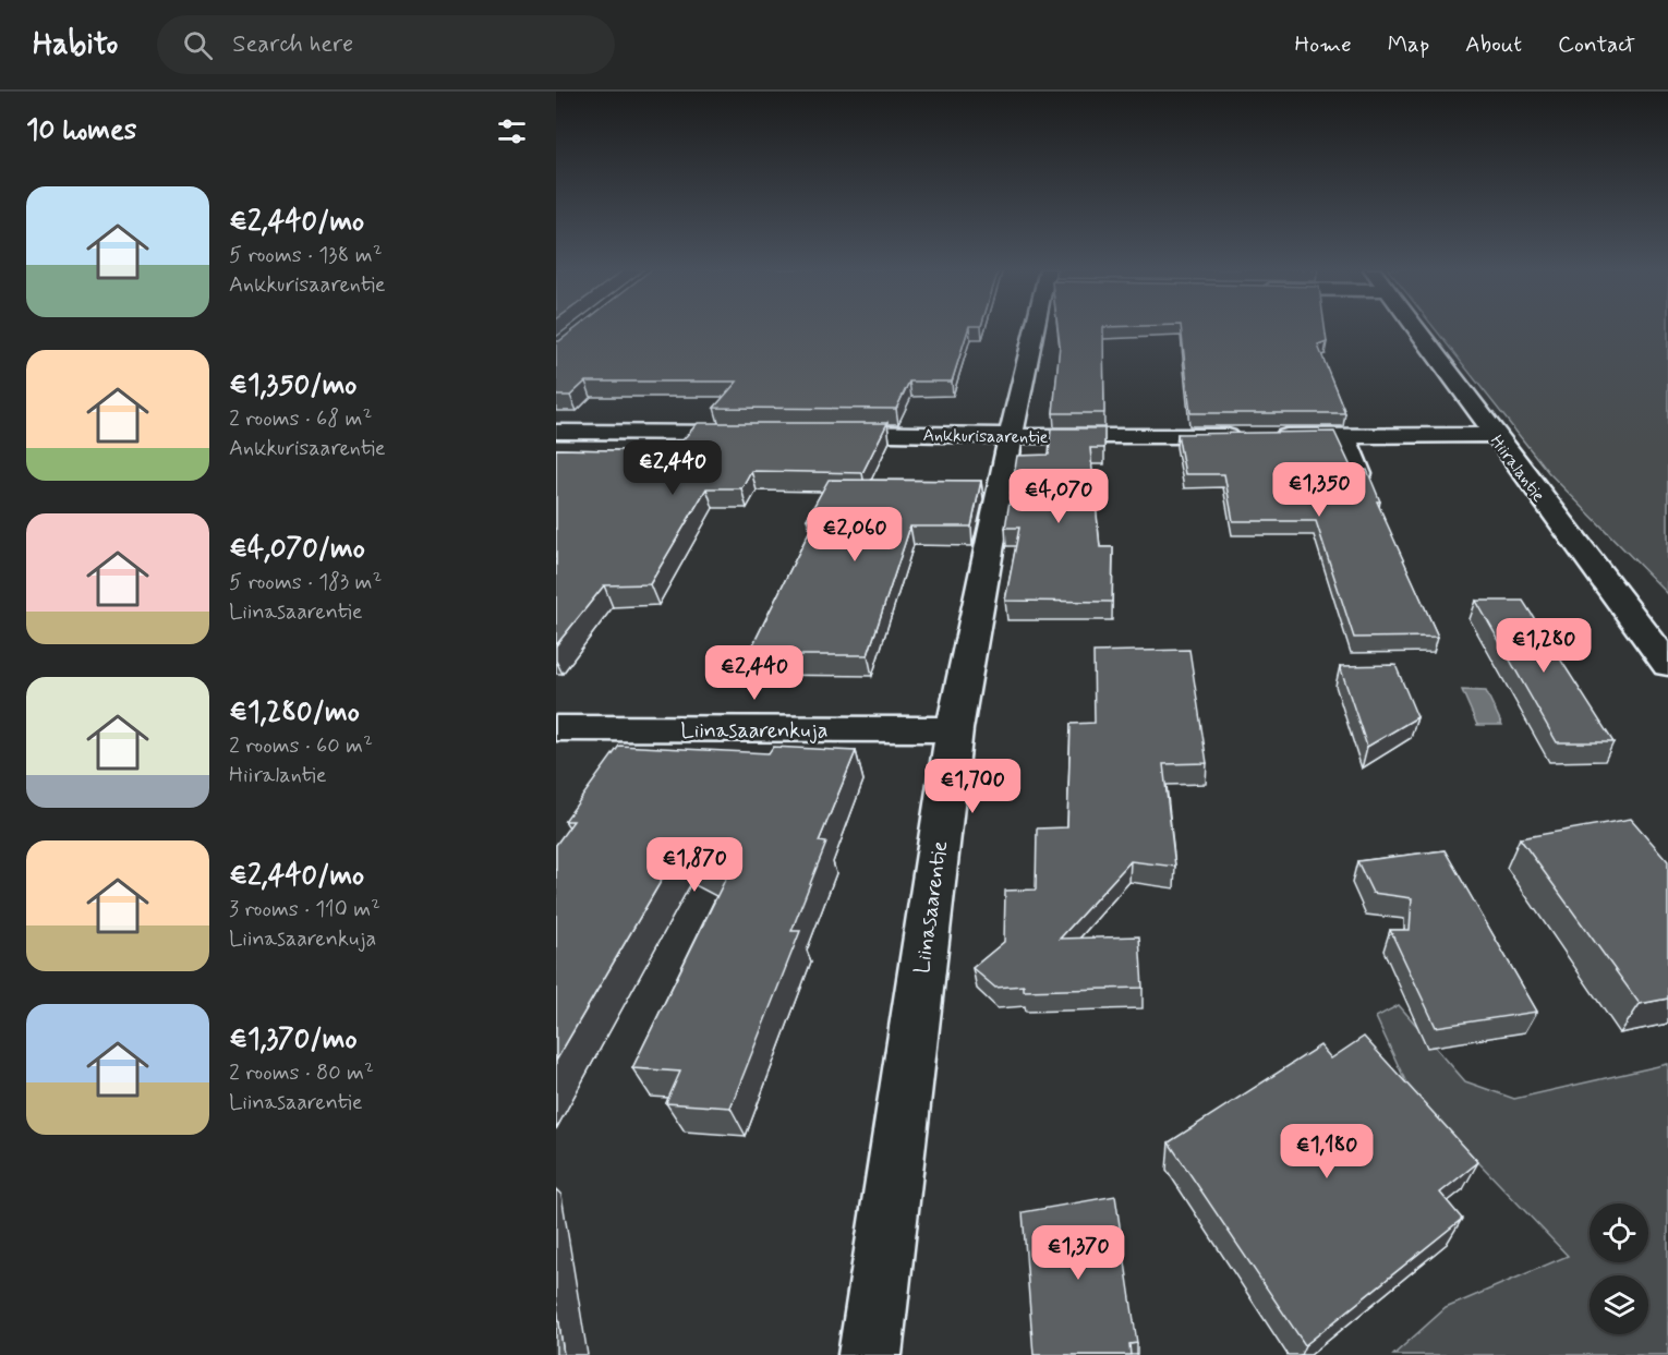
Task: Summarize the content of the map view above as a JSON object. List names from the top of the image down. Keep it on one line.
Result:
{"streets":{"street":["Ankkurisaarentie","Hiiralantie","Liinasaarenkuja","Liinasaarentie"]},"crossings":[["Ankkurisaarentie","Hiiralantie"],["Ankkurisaarentie","Liinasaarentie"],["Liinasaarenkuja","Liinasaarentie"]],"page":{"header":"Habito","search":"Search here","nav":["Home","Map","About","Contact"],"heading":"10 homes","list":[{"name":"€2,440/mo","note":"5 rooms · 138 m² · Ankkurisaarentie"},{"name":"€1,350/mo","note":"2 rooms · 68 m² · Ankkurisaarentie"},{"name":"€4,070/mo","note":"5 rooms · 183 m² · Liinasaarentie"},{"name":"€1,280/mo","note":"2 rooms · 60 m² · Hiiralantie"},{"name":"€2,440/mo","note":"3 rooms · 110 m² · Liinasaarenkuja"},{"name":"€1,370/mo","note":"2 rooms · 80 m² · Liinasaarentie"}],"price":["€2,440","€1,350","€4,070","€2,060","€1,280","€2,440","€1,700","€1,870","€1,180","€1,370"]}}
